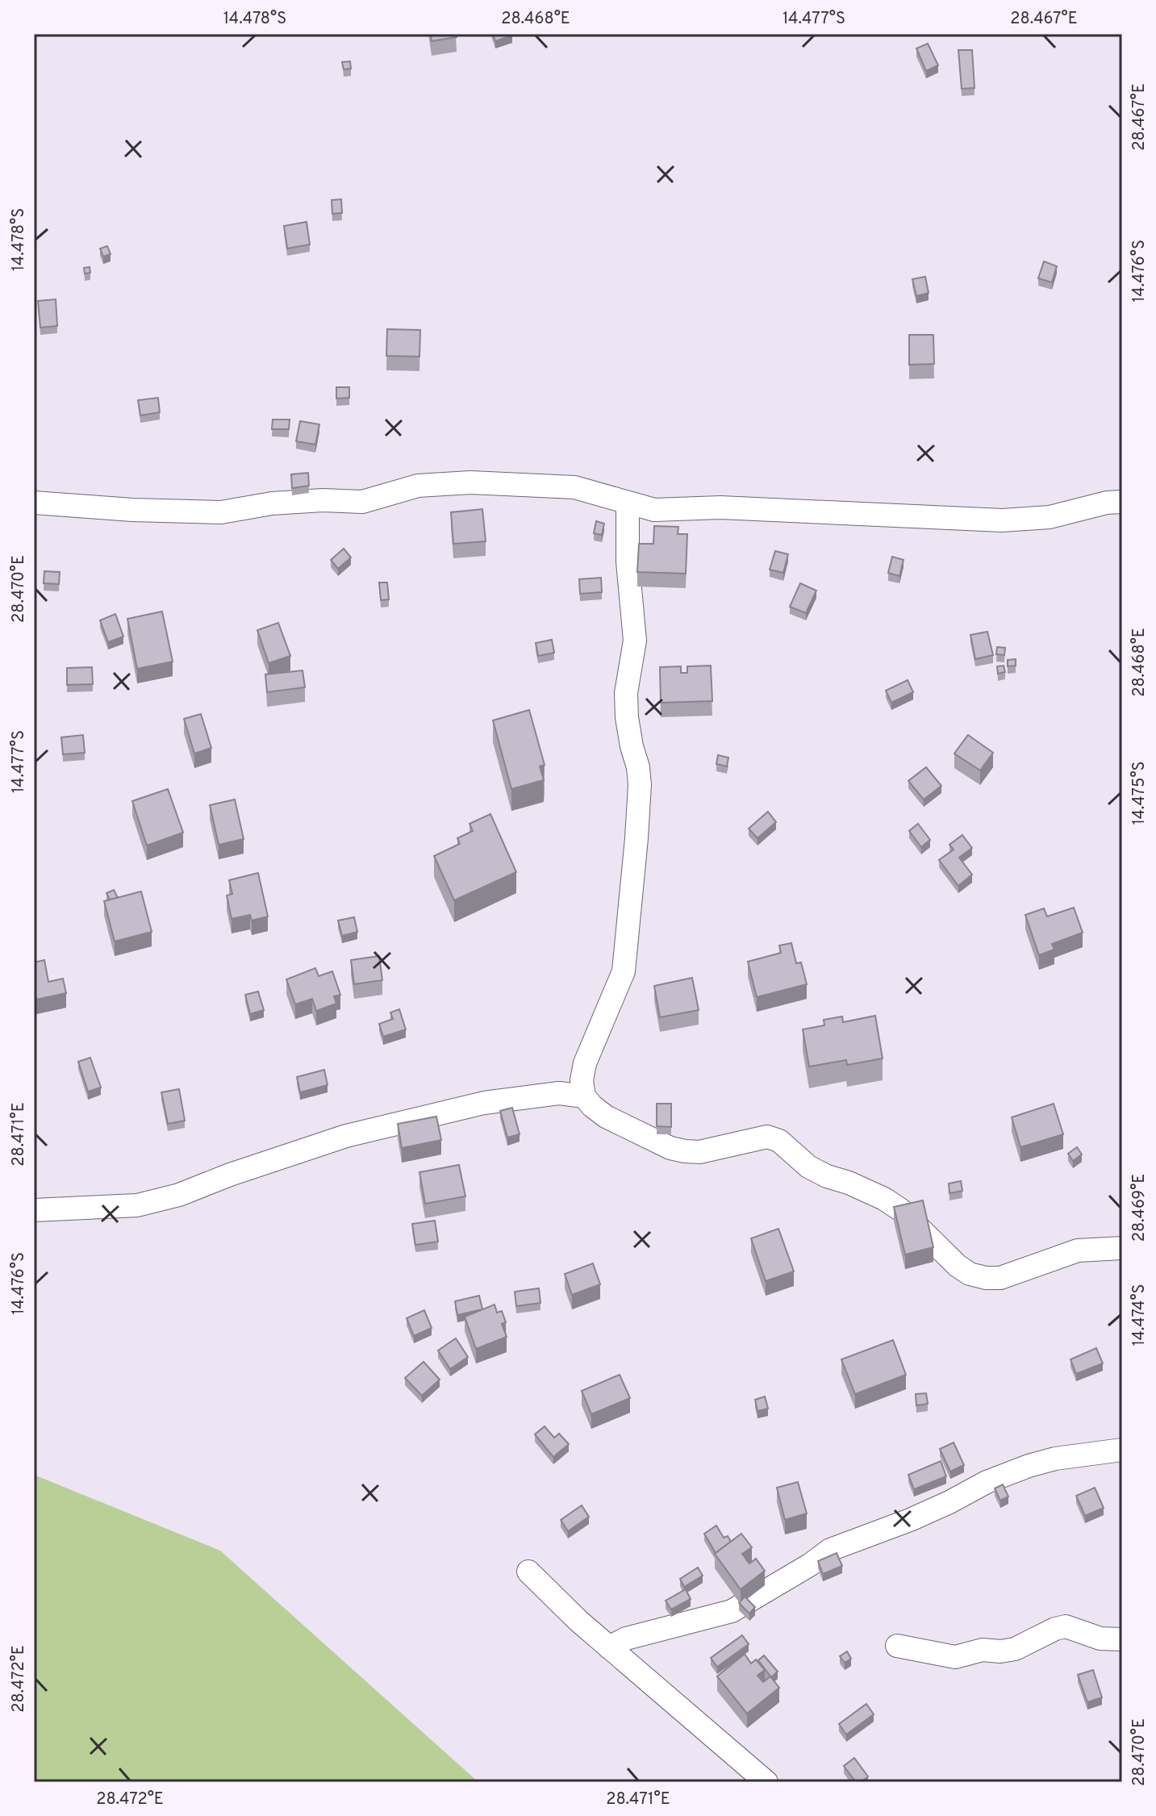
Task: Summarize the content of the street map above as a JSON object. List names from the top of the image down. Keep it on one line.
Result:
{"coordinates":["14.478°S","28.468°E","14.477°S","28.467°E","14.476°S","28.470°E","14.475°S","28.471°E","28.469°E","14.474°S","28.472°E"]}
